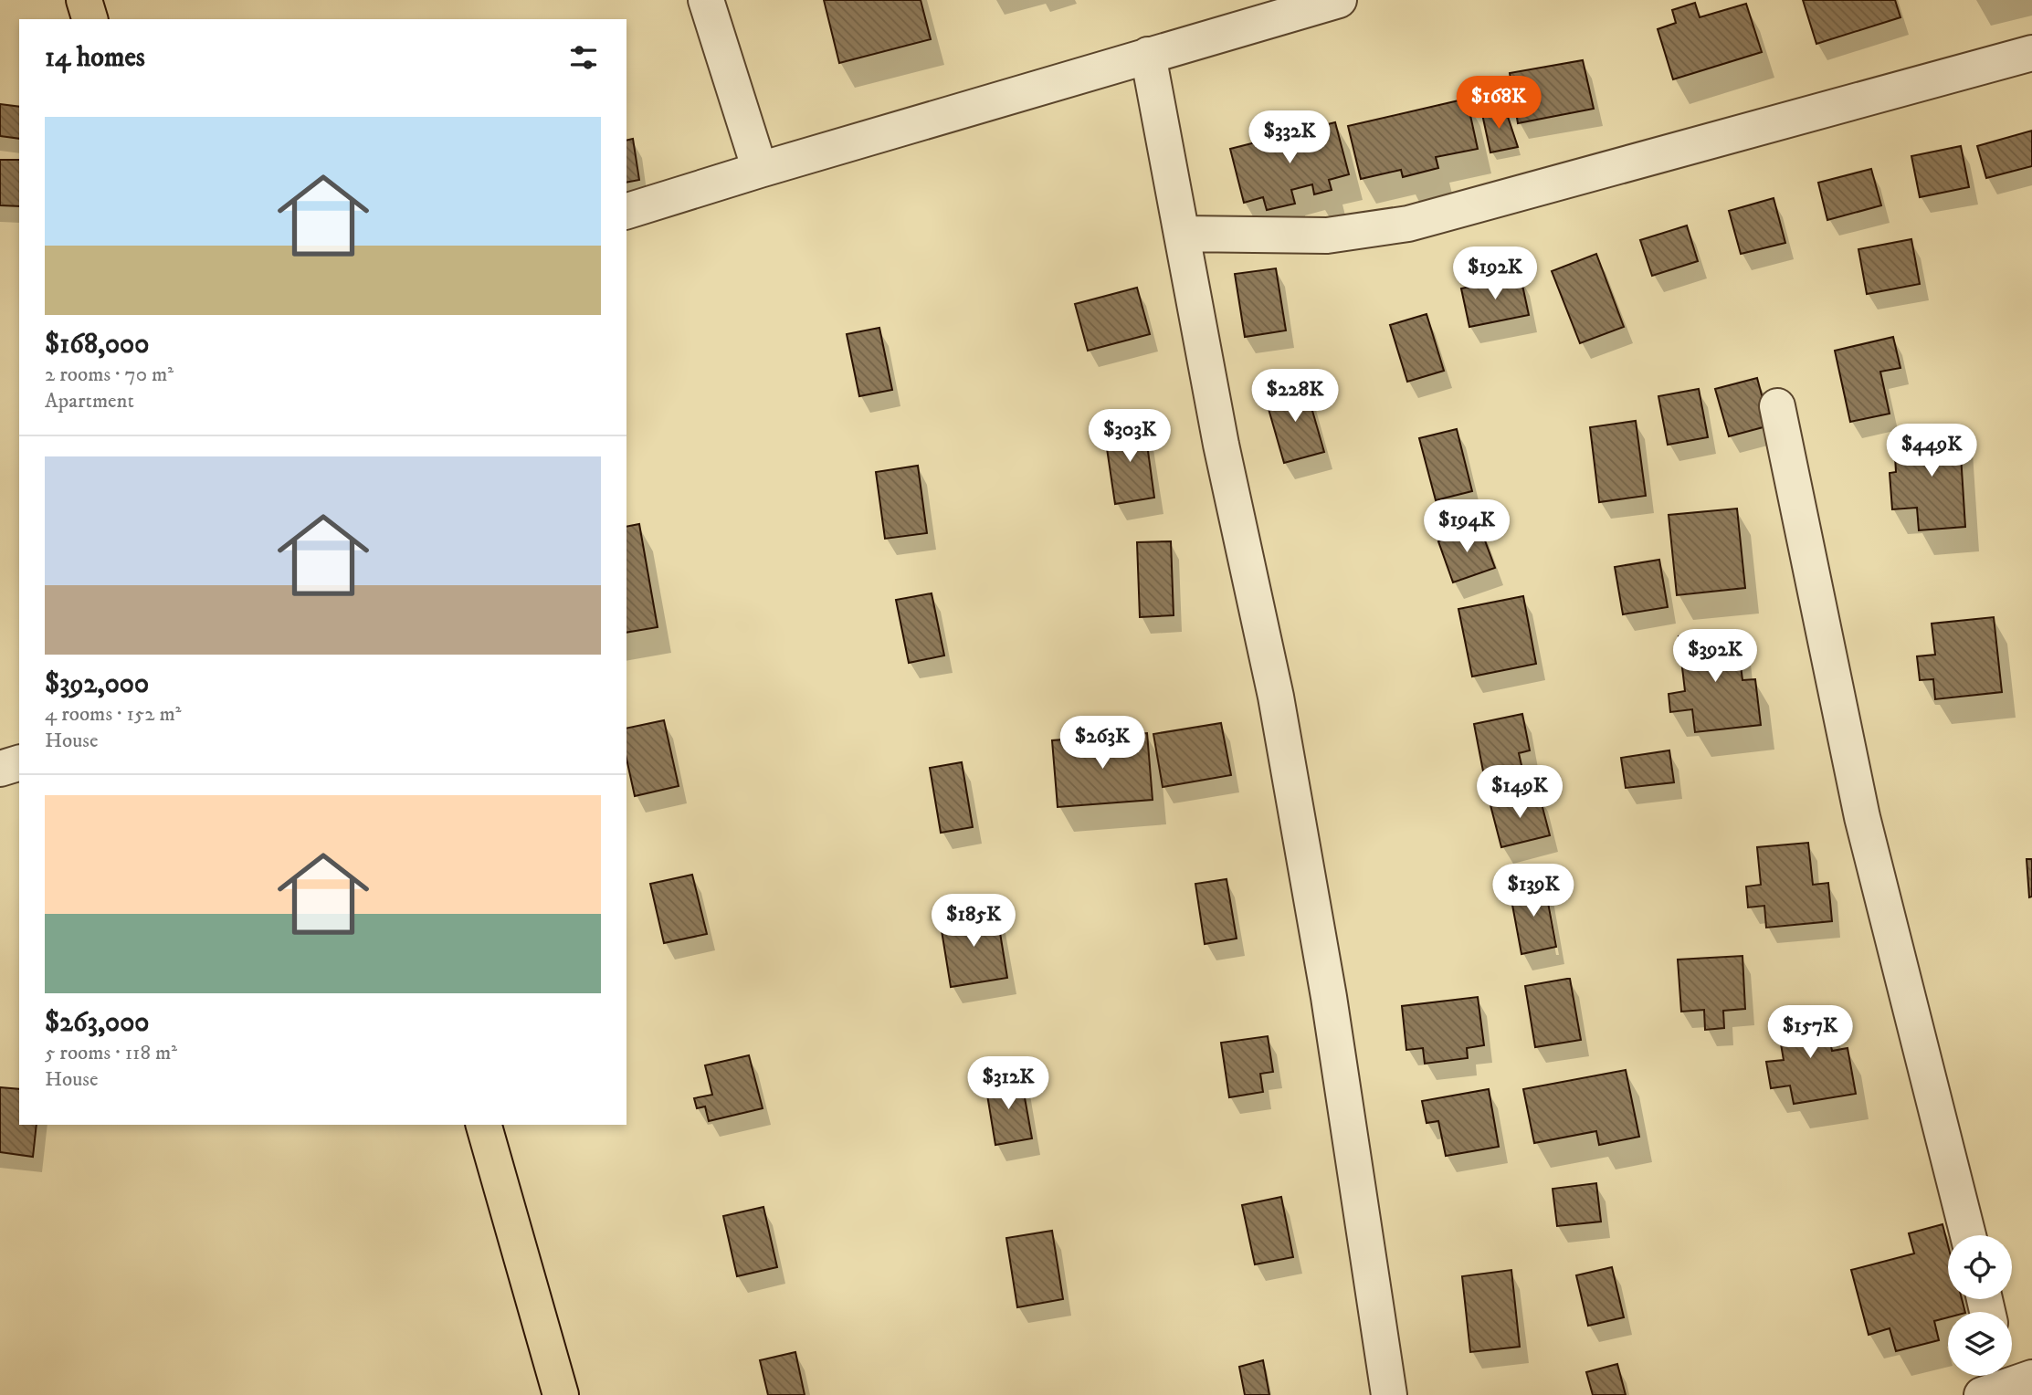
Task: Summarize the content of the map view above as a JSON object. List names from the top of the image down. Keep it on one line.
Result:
{"page":{"heading":"14 homes","price":["$168K","$332K","$192K","$228K","$303K","$449K","$194K","$392K","$263K","$149K","$139K","$185K","$157K","$312K"],"list":[{"name":"$168,000","note":"2 rooms · 70 m² · Apartment"},{"name":"$392,000","note":"4 rooms · 152 m² · House"},{"name":"$263,000","note":"5 rooms · 118 m² · House"}]}}
